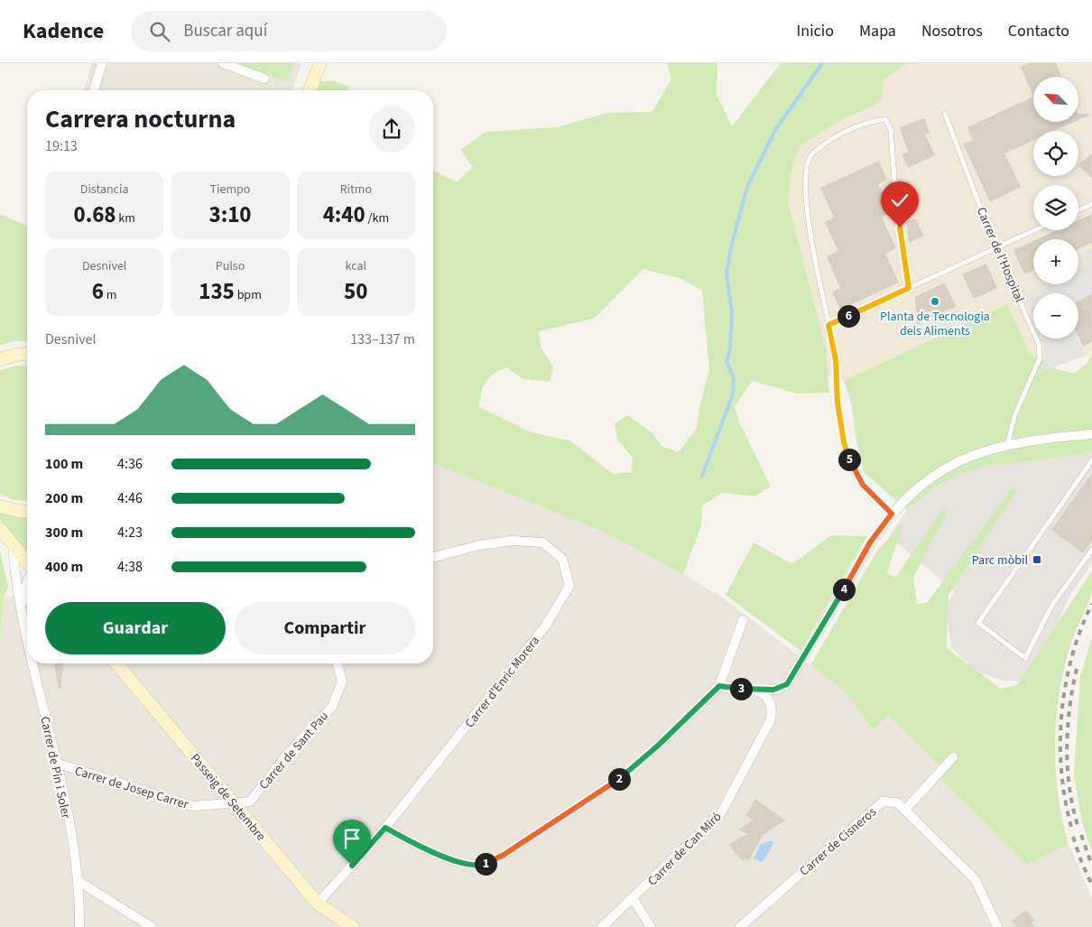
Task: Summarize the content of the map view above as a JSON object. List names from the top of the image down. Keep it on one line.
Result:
{"streets":{"street":["Carrer d'Enric Morera","Carrer de Sant Pau","Carrer de Pin i Soler","Carrer de Josep Carrer","Passeig de Setembre","Carrer de Cisneros","Carrer de Can Miró"],"lane":["Carrer de l'Hospital"]},"crossings":[["Carrer d'Enric Morera","Passeig de Setembre"],["Carrer de Sant Pau","Carrer de Josep Carrer"],["Carrer de Sant Pau","Passeig de Setembre"],["Carrer de Pin i Soler","Carrer de Josep Carrer"],["Carrer de Josep Carrer","Passeig de Setembre"]],"places":{"other":["Planta de Tecnologia dels Aliments"],"transit":["Parc mòbil"]},"north":"top left","page":{"header":"Kadence","search":"Buscar aquí","nav":["Inicio","Mapa","Nosotros","Contacto"],"map_buttons":["+","−"],"heading":["Carrera nocturna","19:13"],"stats":[["Distancia","0.68 km"],["Tiempo","3:10"],["Ritmo","4:40 /km"],["Desnivel","6 m"],["Pulso","135 bpm"],["kcal","50"]],"pins":["6","5","4","3","2","1"],"chart":["Desnivel","133–137 m"],"list":[{"name":"100 m","note":"4:36"},{"name":"200 m","note":"4:46"},{"name":"300 m","note":"4:23"},{"name":"400 m","note":"4:38"}],"buttons":["Guardar","Compartir"]}}
